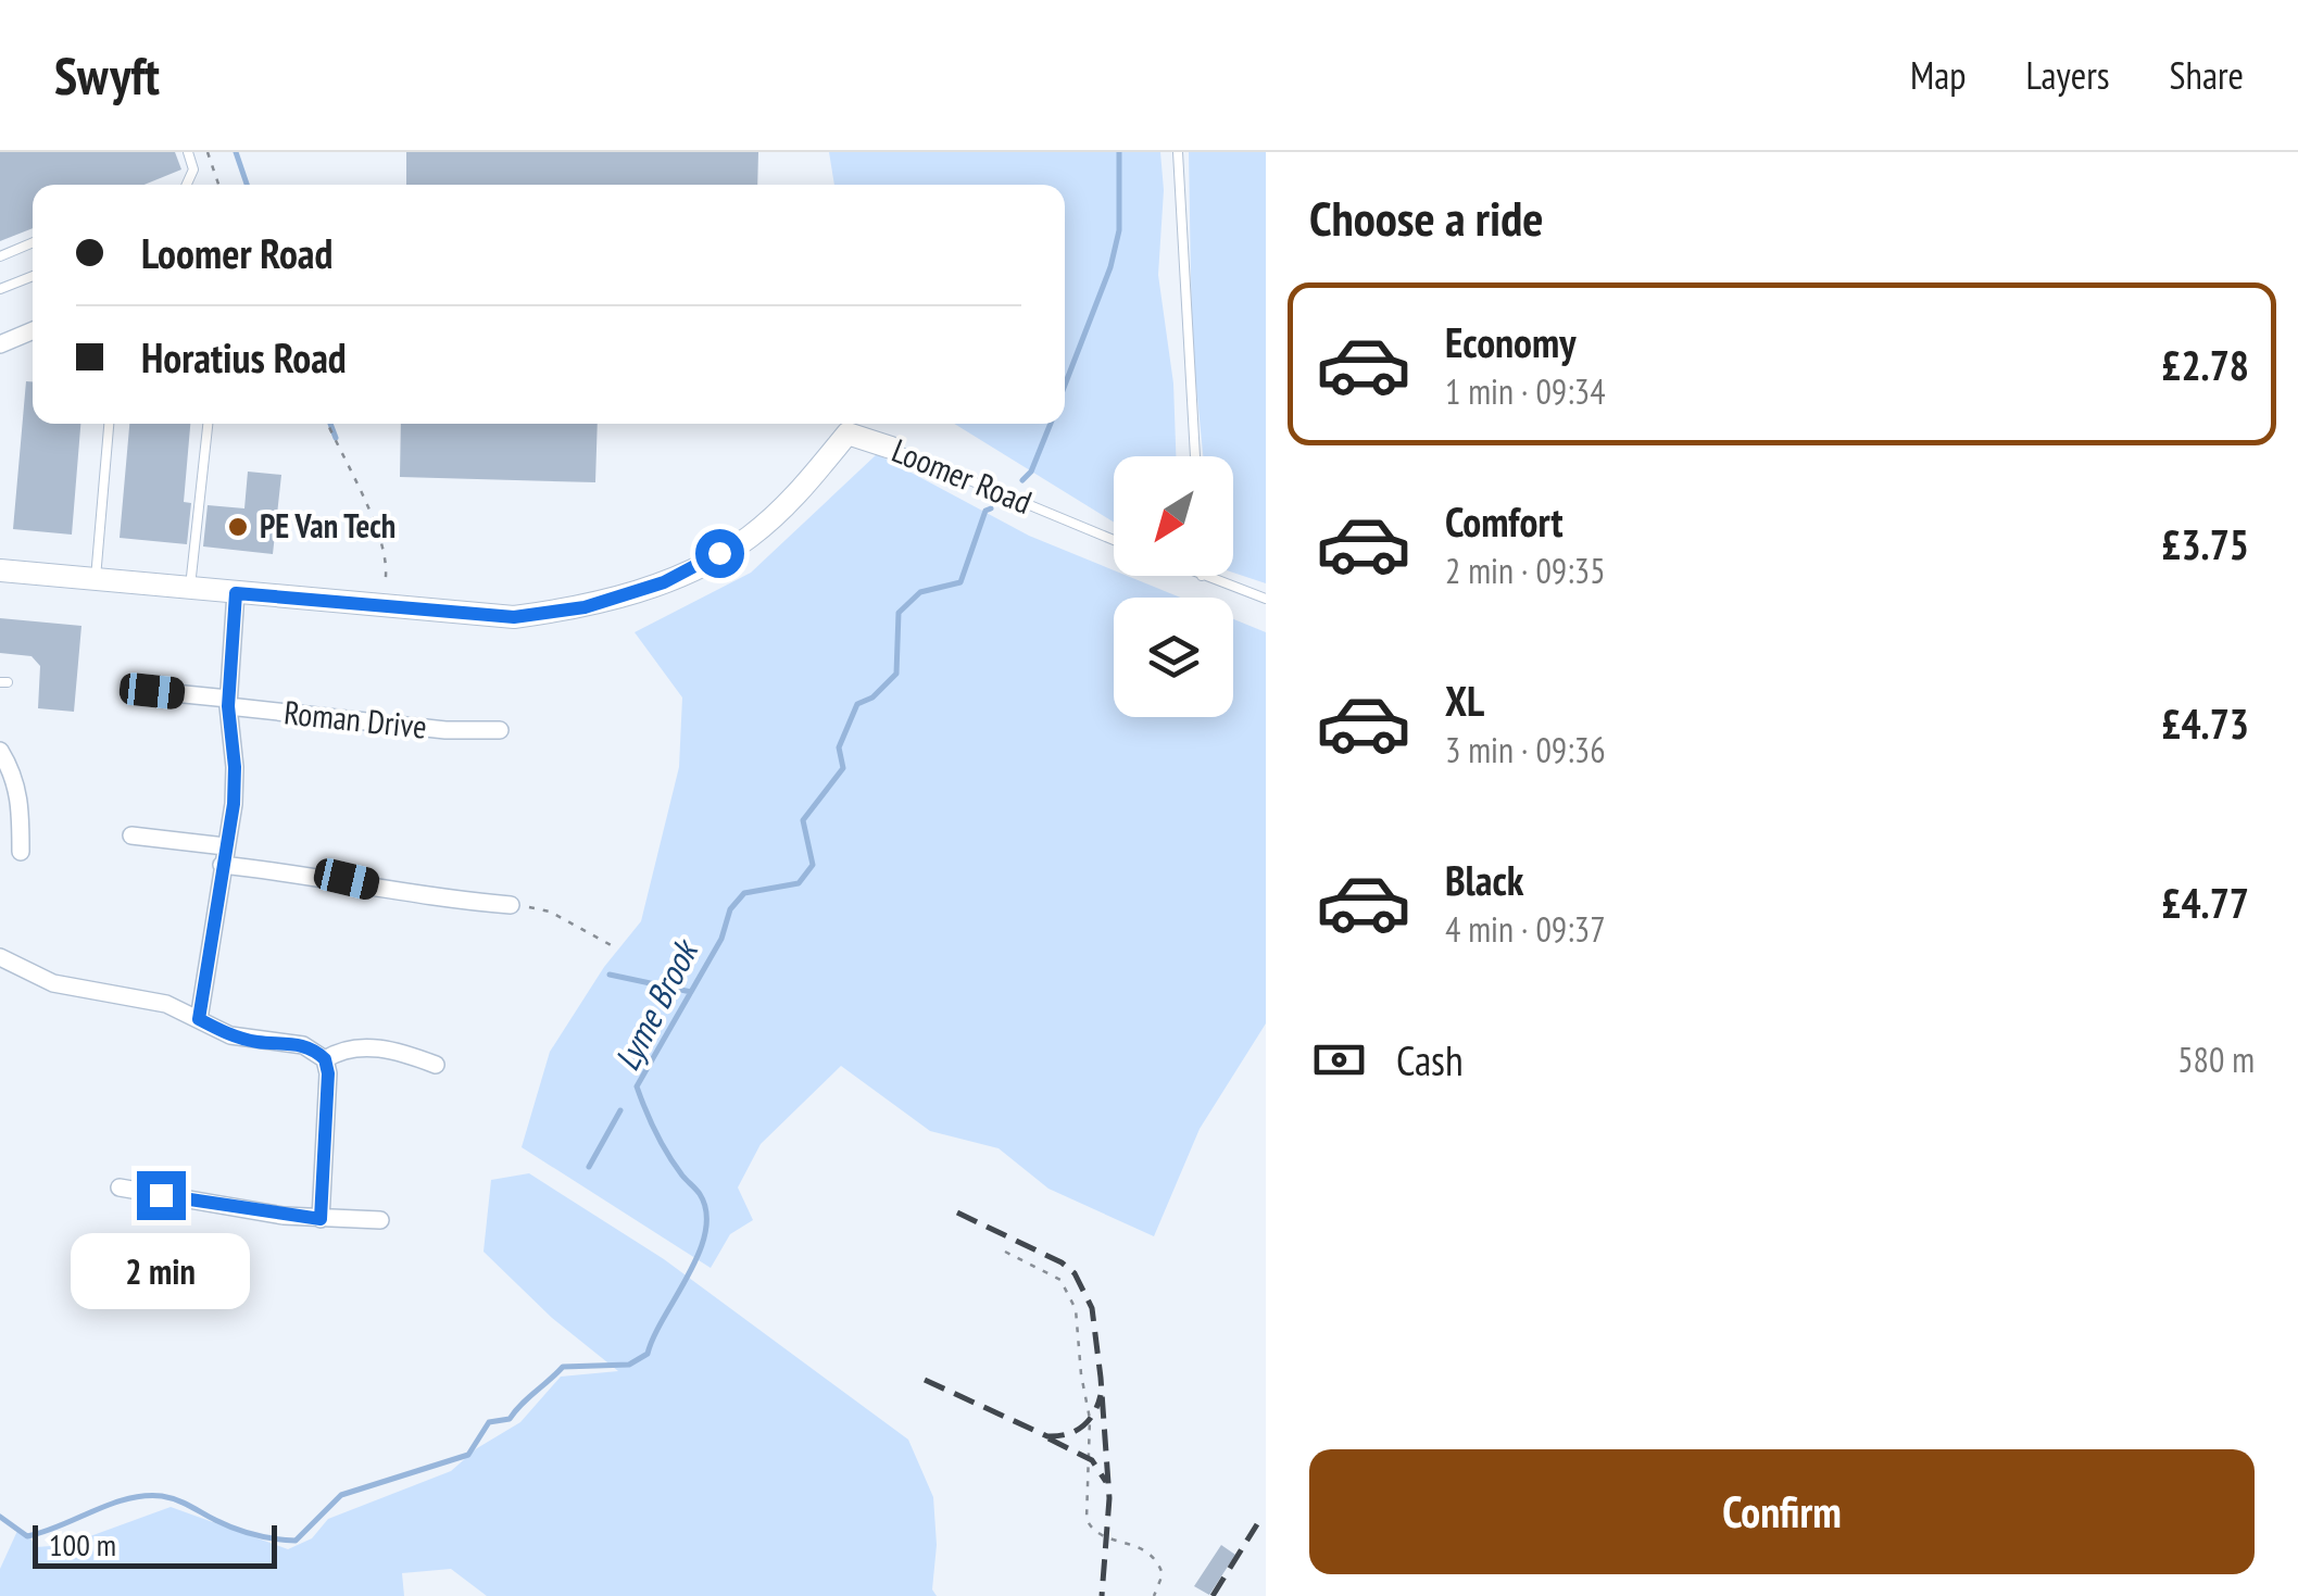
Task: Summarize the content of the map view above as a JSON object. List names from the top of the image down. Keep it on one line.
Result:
{"streets":{"street":["Loomer Road","Roman Drive"]},"water":["Lyme Brook"],"places":["PE Van Tech"],"scale_bar":"100 m","north":"bottom left","page":{"header":"Swyft","nav":["Map","Layers","Share"],"heading":"Choose a ride","banner":["Loomer Road","Horatius Road"],"list":[{"name":"Economy","note":"1 min · 09:34","value":"£2.78"},{"name":"Comfort","note":"2 min · 09:35","value":"£3.75"},{"name":"XL","note":"3 min · 09:36","value":"£4.73"},{"name":"Black","note":"4 min · 09:37","value":"£4.77"}],"pay":["Cash","580 m"],"bubble":"2 min","buttons":"Confirm","scale":"100 m"}}
